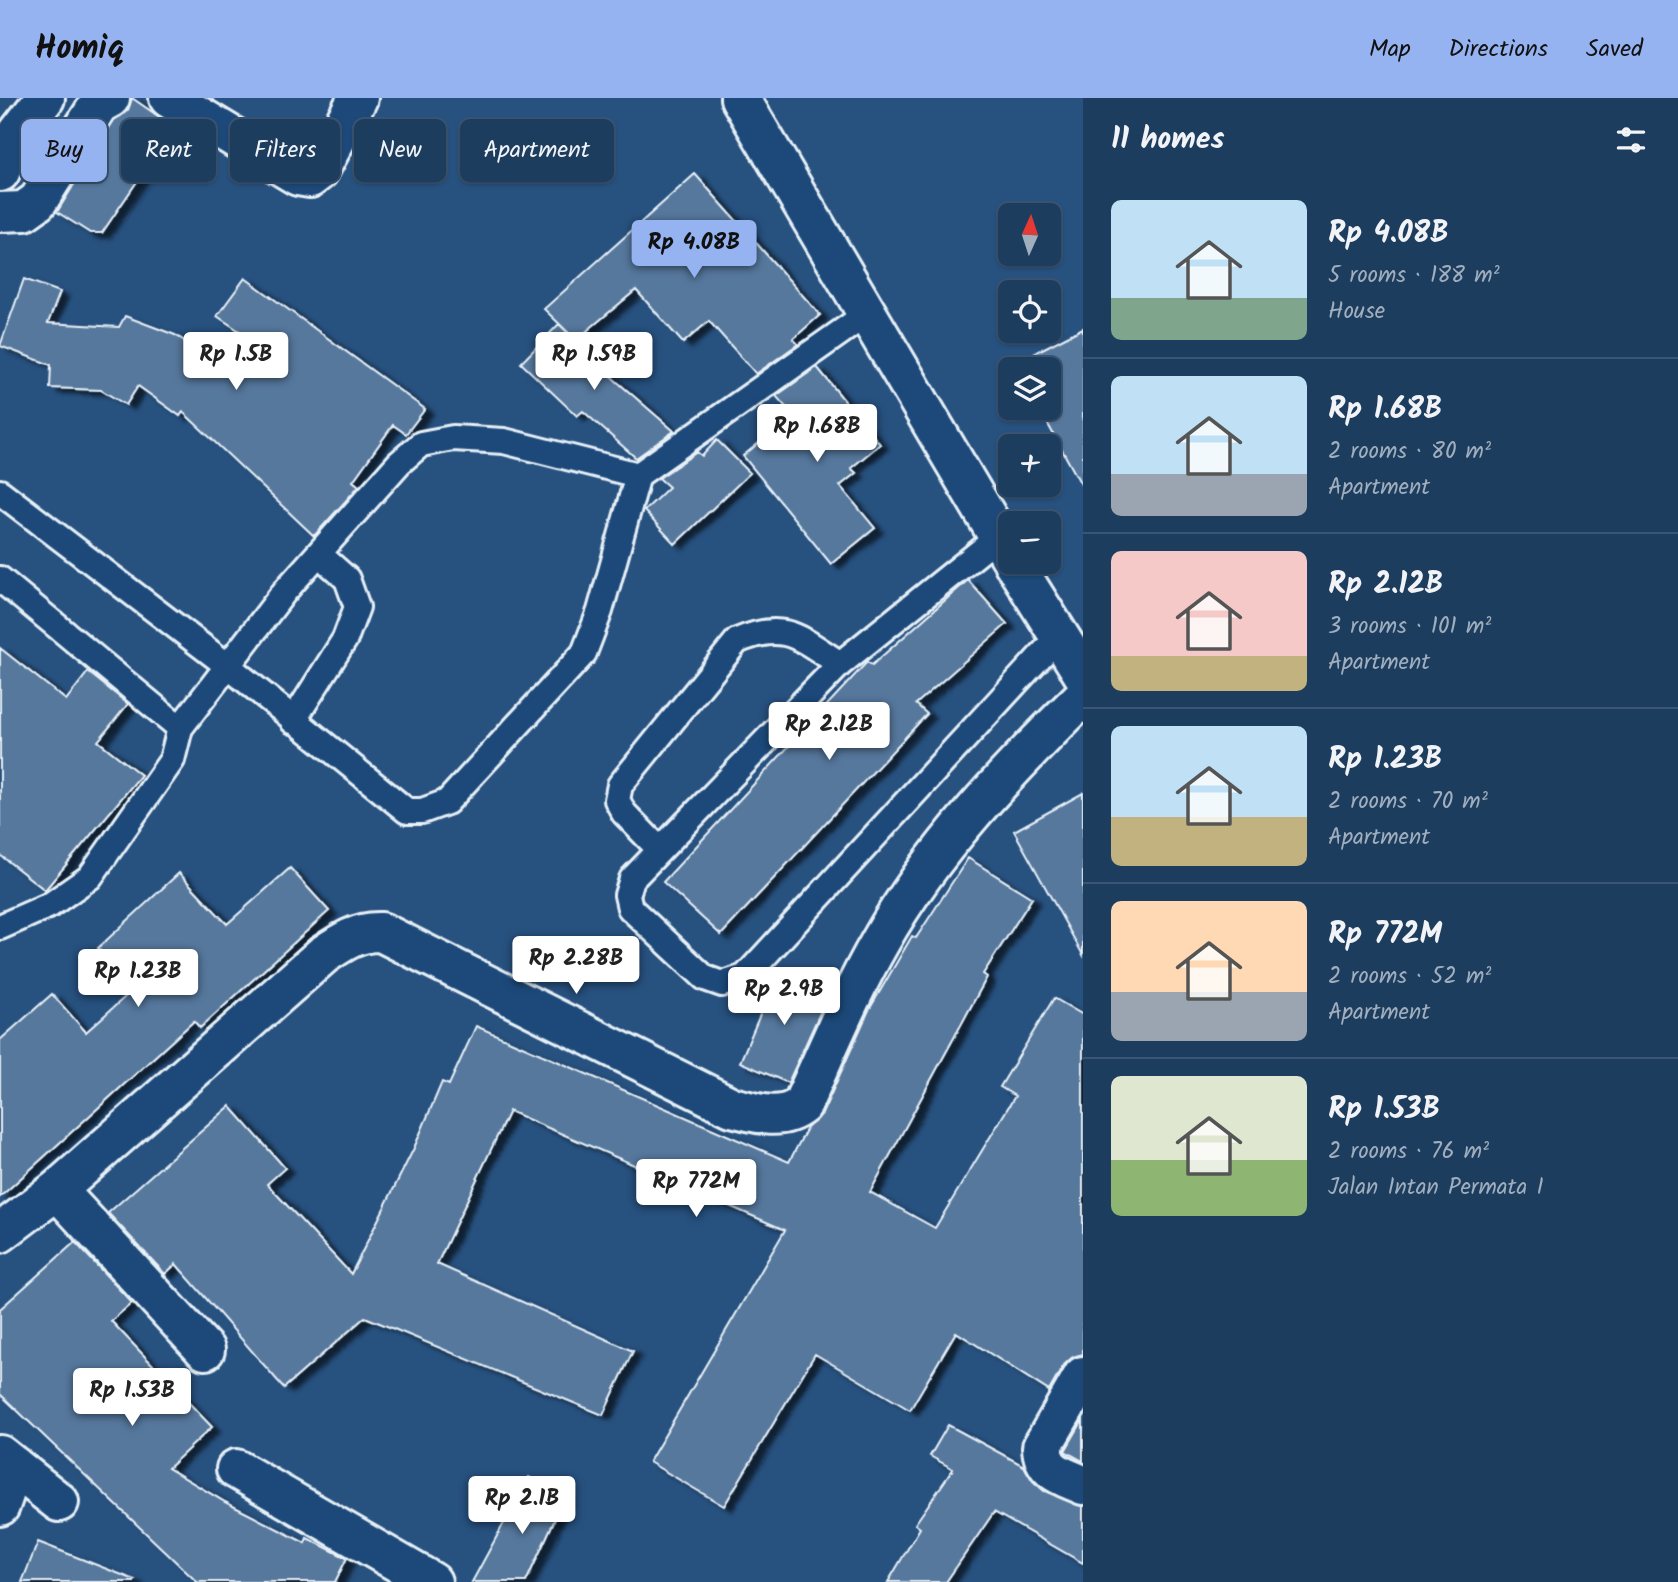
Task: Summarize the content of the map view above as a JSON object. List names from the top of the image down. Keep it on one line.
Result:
{"north":"top","page":{"header":"Homiq","nav":["Map","Directions","Saved"],"heading":"11 homes","chip":["Buy","Rent","Filters","New","Apartment"],"list":[{"name":"Rp 4.08B","note":"5 rooms · 188 m² · House"},{"name":"Rp 1.68B","note":"2 rooms · 80 m² · Apartment"},{"name":"Rp 2.12B","note":"3 rooms · 101 m² · Apartment"},{"name":"Rp 1.23B","note":"2 rooms · 70 m² · Apartment"},{"name":"Rp 772M","note":"2 rooms · 52 m² · Apartment"},{"name":"Rp 1.53B","note":"2 rooms · 76 m² · Jalan Intan Permata I"}],"map_buttons":["+","−"],"price":["Rp 4.08B","Rp 1.5B","Rp 1.59B","Rp 1.68B","Rp 2.12B","Rp 2.28B","Rp 1.23B","Rp 2.9B","Rp 772M","Rp 1.53B","Rp 2.1B"]}}
